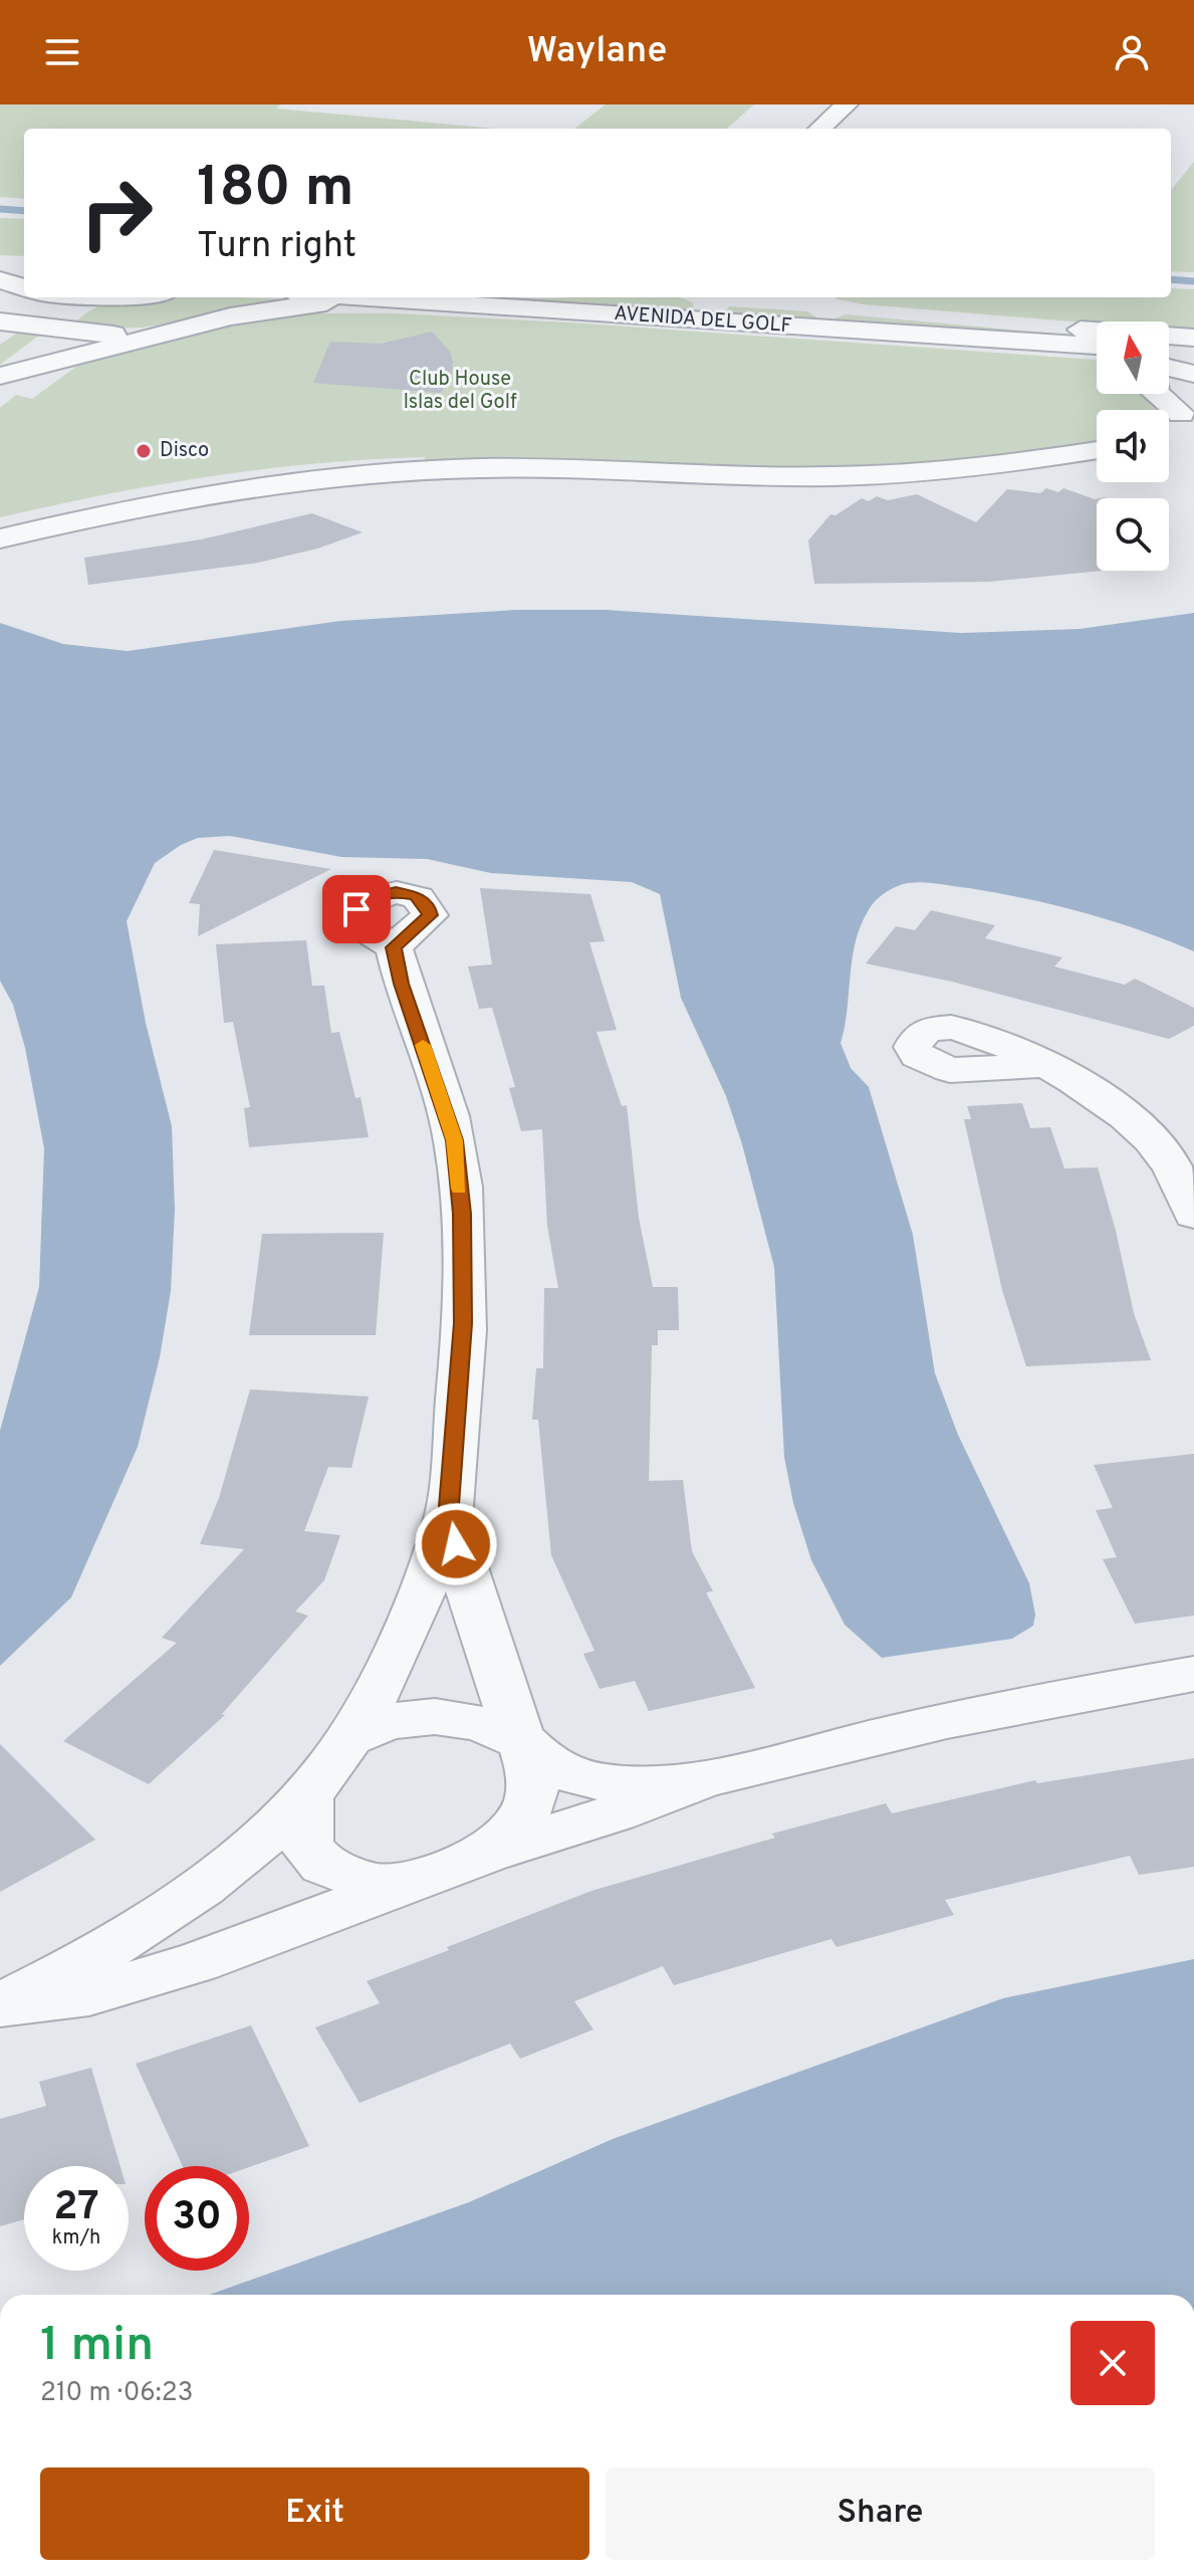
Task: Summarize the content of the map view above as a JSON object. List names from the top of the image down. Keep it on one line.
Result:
{"streets":{"street":["AVENIDA DEL GOLF"]},"parks":["Club House Islas del Golf"],"places":["Disco"],"north":"top","page":{"header":"Waylane","turn":["180 m","Turn right"],"speed":"27 km/h","limit":"30","heading":["1 min","210 m · 06:23"],"buttons":["Exit","Share"]}}
